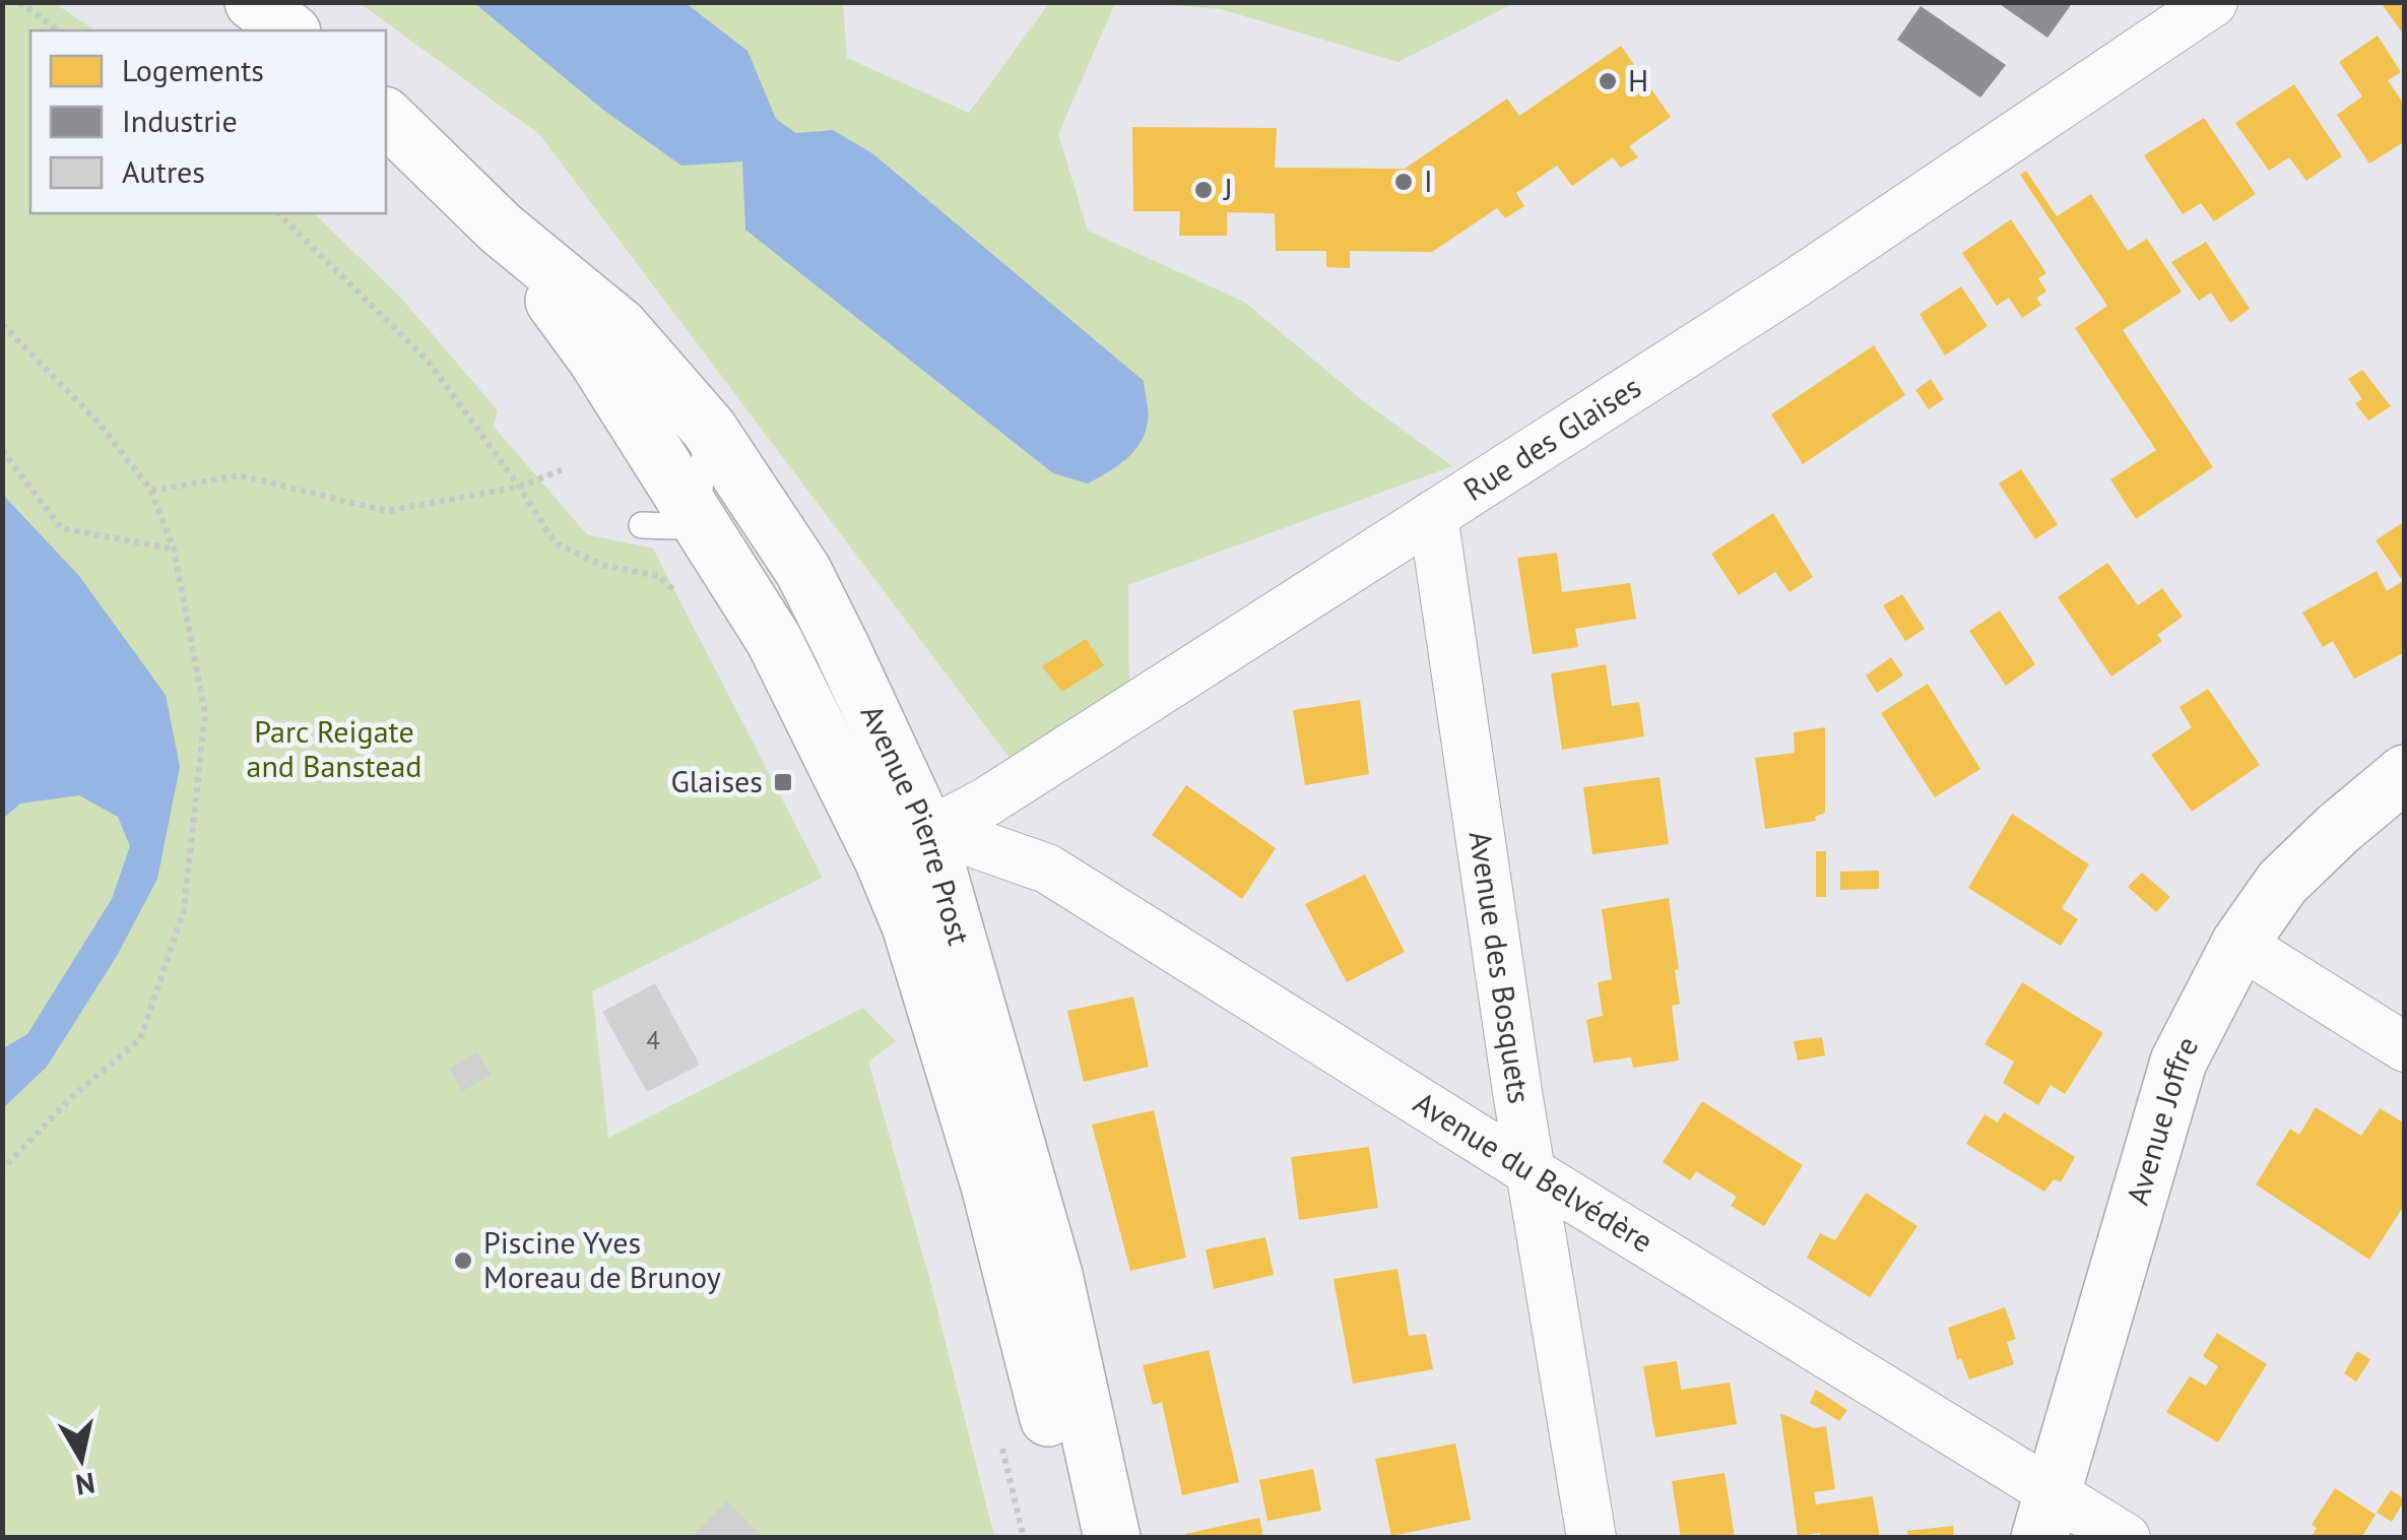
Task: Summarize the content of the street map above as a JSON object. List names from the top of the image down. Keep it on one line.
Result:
{"streets":{"main road":["Avenue Pierre Prost","Avenue Joffre"],"street":["Rue des Glaises","Avenue des Bosquets","Avenue du Belvédère"]},"crossings":[["Rue des Glaises","Avenue Pierre Prost"],["Rue des Glaises","Avenue des Bosquets"],["Rue des Glaises","Avenue du Belvédère"],["Avenue Pierre Prost","Avenue du Belvédère"],["Avenue des Bosquets","Avenue du Belvédère"],["Avenue Joffre","Avenue du Belvédère"]],"parks":["Parc Reigate and Banstead"],"places":{"other":["H","I","J","Piscine Yves Moreau de Brunoy"],"transit":["Glaises"]},"house_numbers":["4"],"legend":["Logements","Industrie","Autres"],"north":"bottom"}
